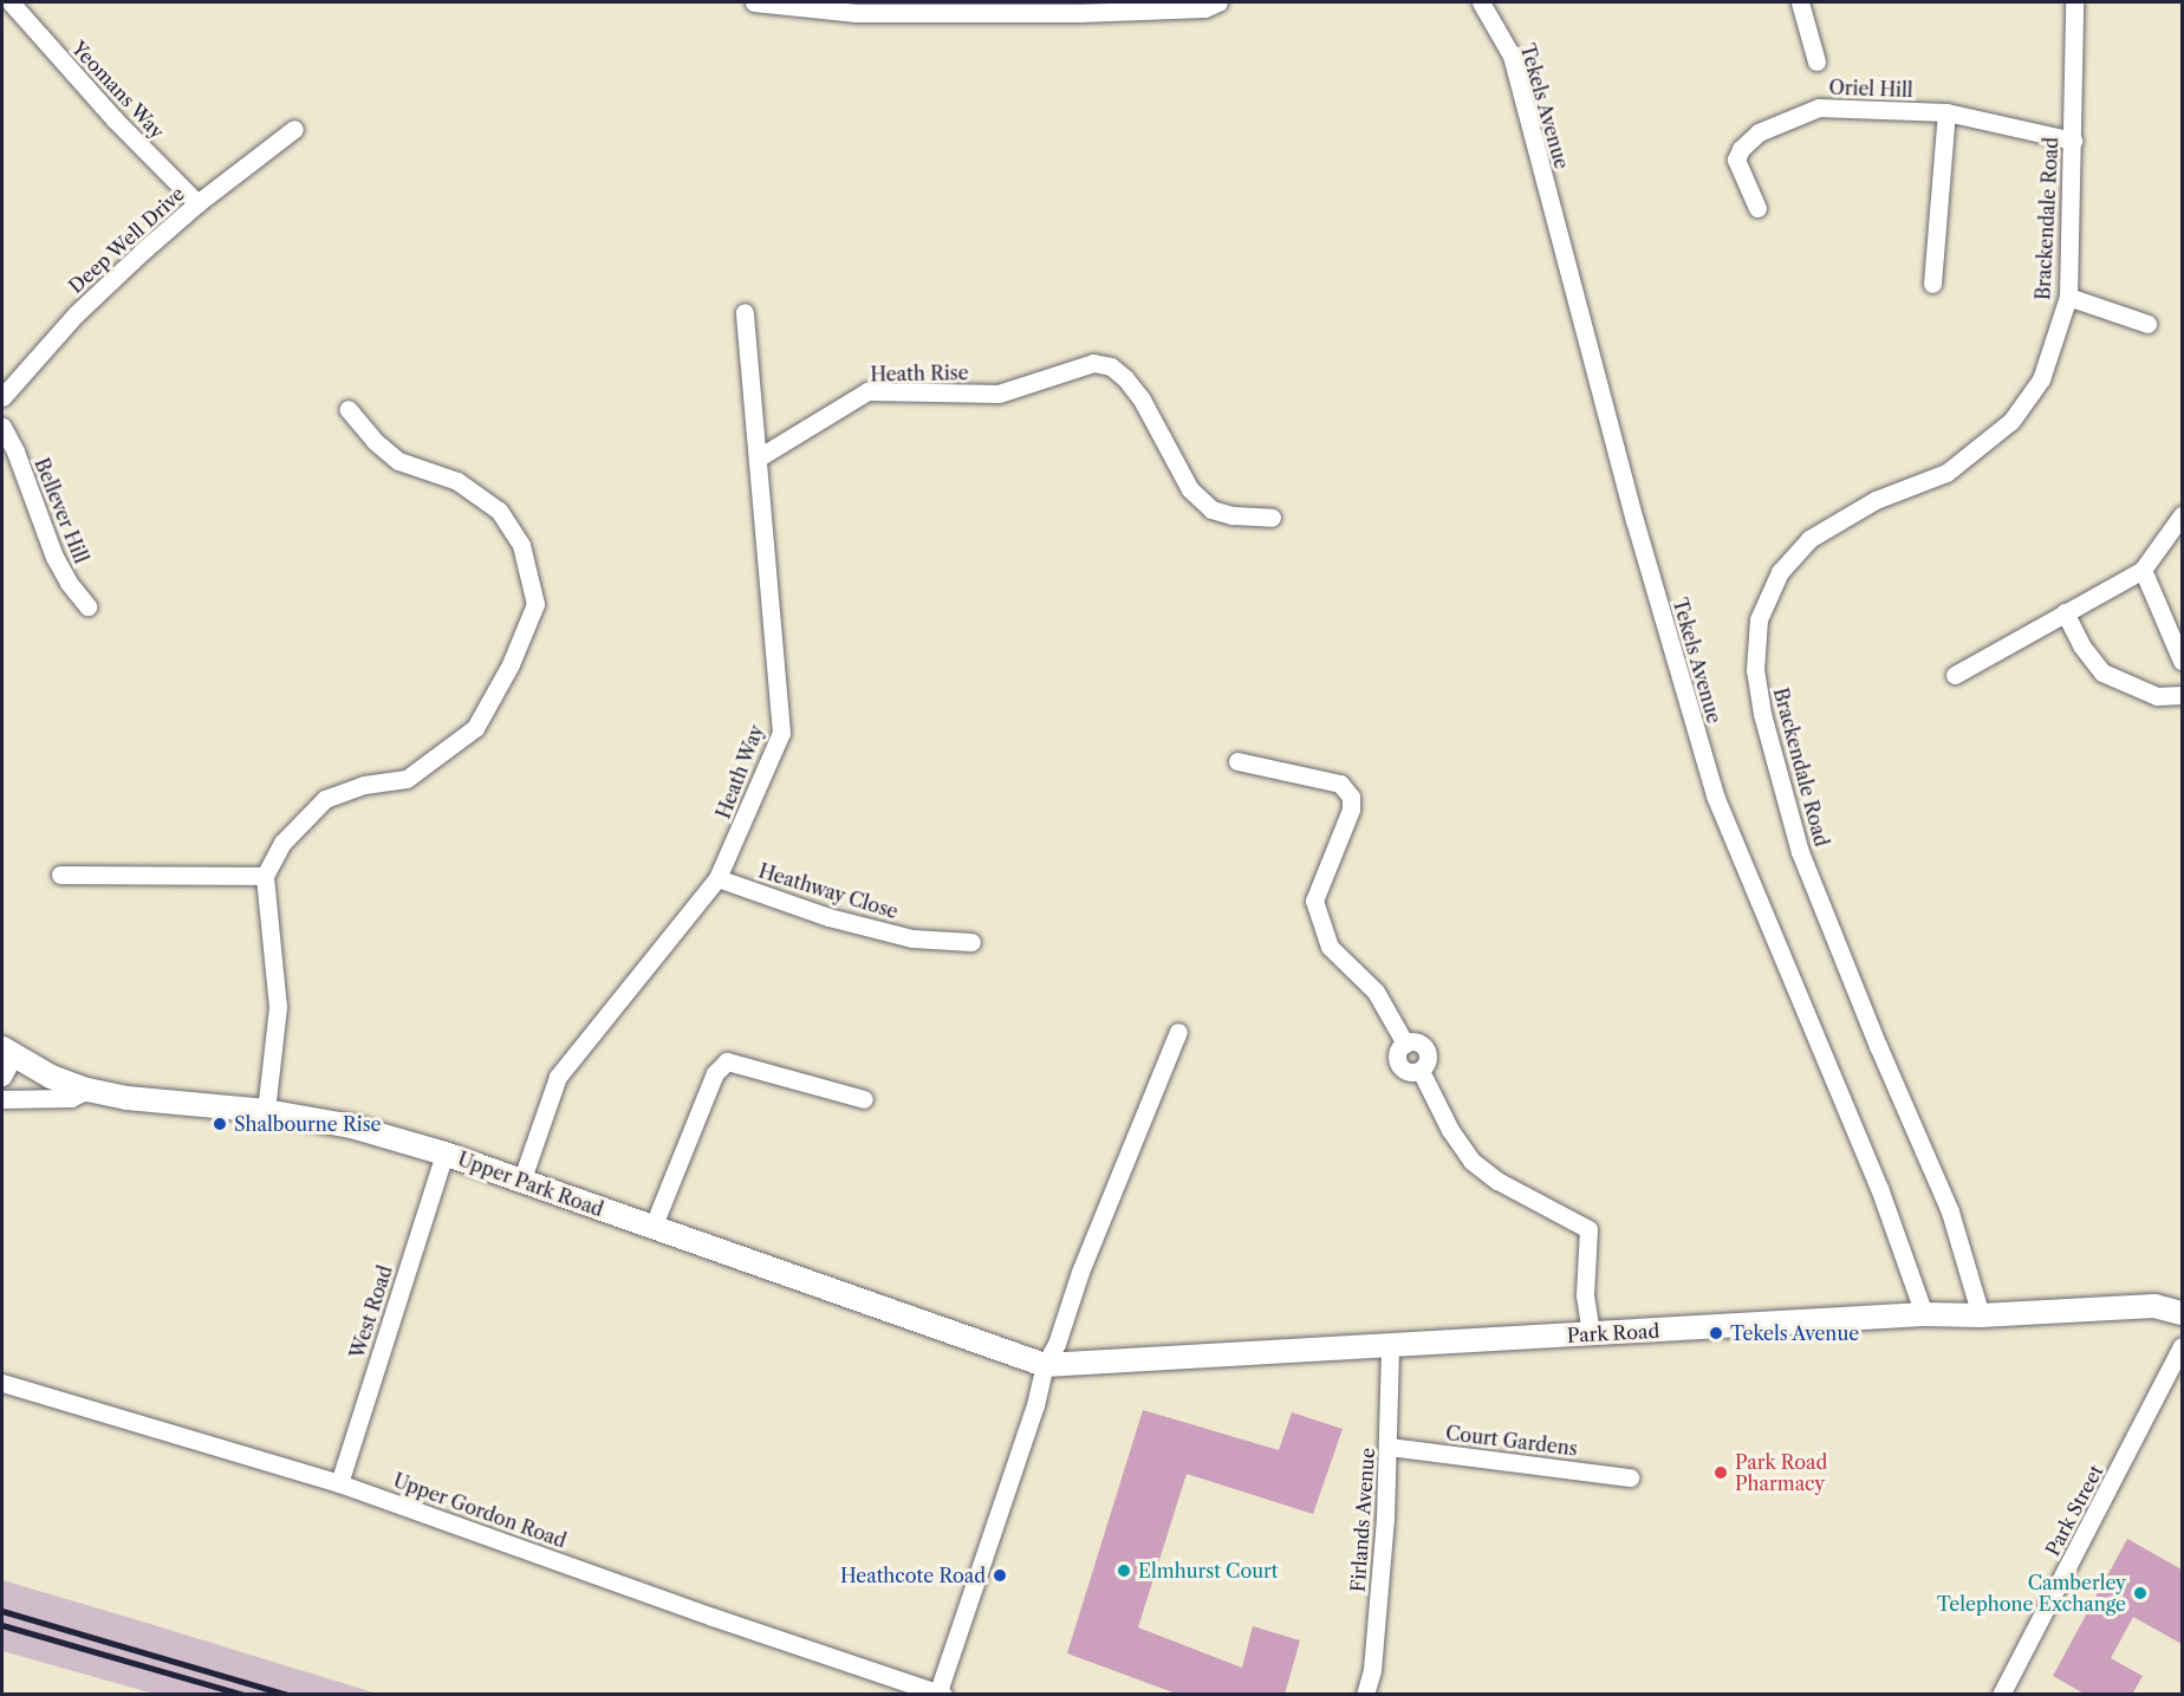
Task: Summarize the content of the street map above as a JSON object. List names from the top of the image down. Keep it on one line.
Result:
{"streets":{"street":["Oriel Hill","Yeomans Way","Tekels Avenue","Brackendale Road","Deep Well Drive","Heath Rise","Bellever Hill","Heath Way","Heathway Close","Upper Park Road","West Road","Park Road","Court Gardens","Upper Gordon Road","Park Street","Firlands Avenue"]},"crossings":[["Oriel Hill","Brackendale Road"],["Yeomans Way","Deep Well Drive"],["Tekels Avenue","Park Road"],["Brackendale Road","Park Road"],["Heath Rise","Heath Way"],["Heath Way","Heathway Close"],["Heath Way","Upper Park Road"],["Upper Park Road","West Road"],["Upper Park Road","Park Road"],["West Road","Upper Gordon Road"],["Park Road","Firlands Avenue"],["Court Gardens","Firlands Avenue"]],"places":["Shalbourne Rise","Tekels Avenue","Park Road Pharmacy","Elmhurst Court","Heathcote Road","Camberley Telephone Exchange"]}
